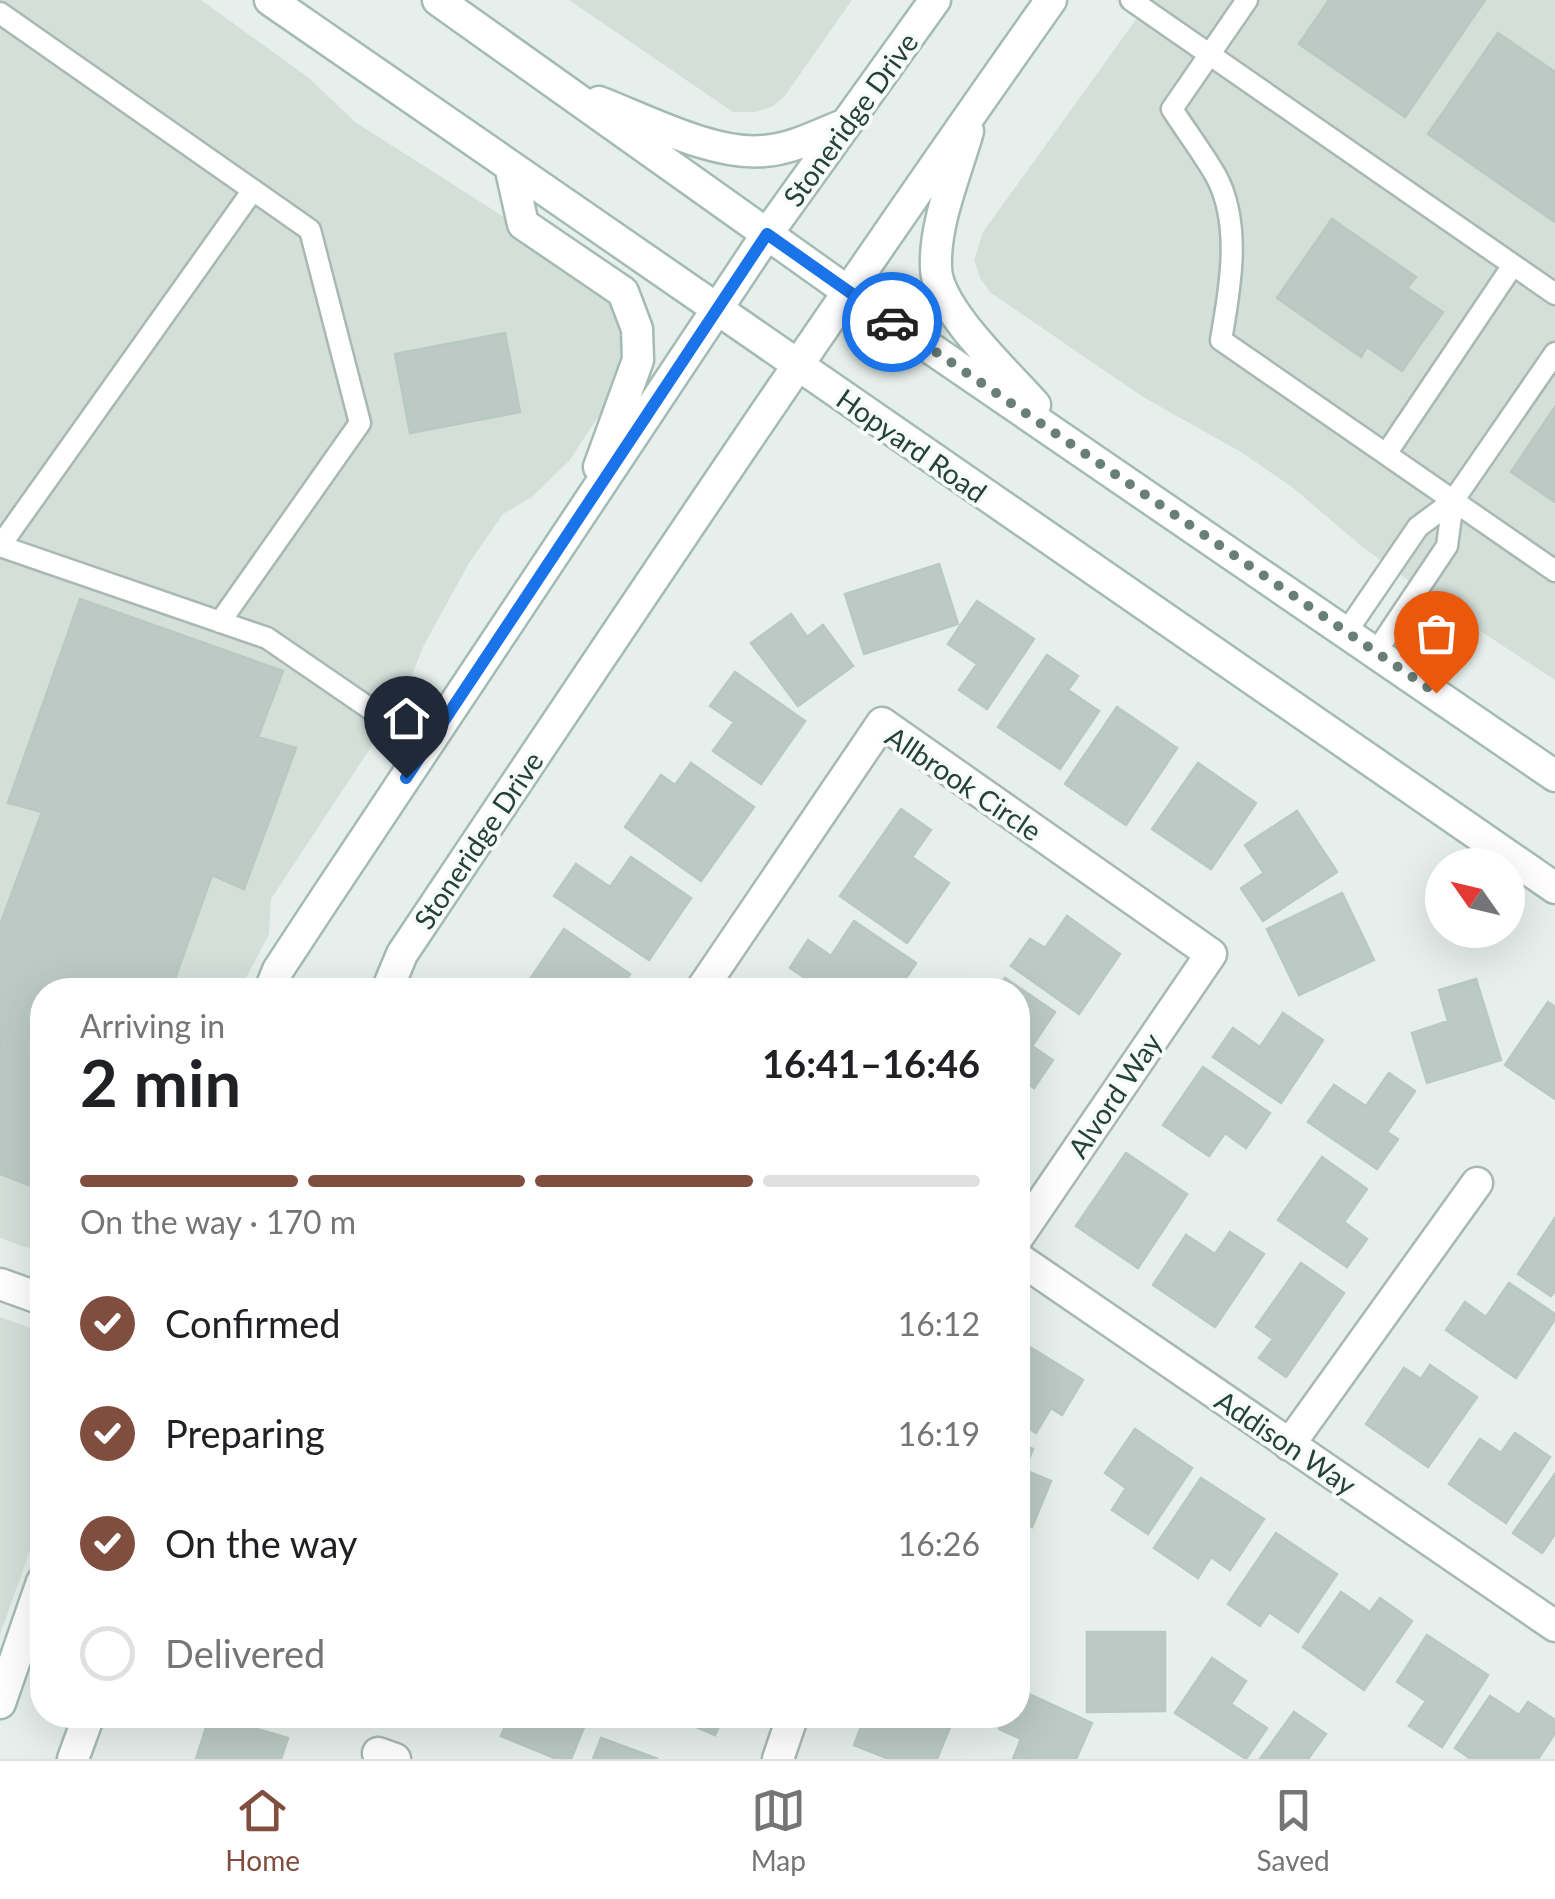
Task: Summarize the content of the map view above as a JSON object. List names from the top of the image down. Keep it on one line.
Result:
{"streets":{"main road":["Stoneridge Drive","Hopyard Road","Allbrook Circle","Alvord Way","Addison Way"]},"crossings":[["Stoneridge Drive","Hopyard Road"],["Allbrook Circle","Alvord Way"]],"north":"top left","page":{"heading":["2 min","Arriving in","16:41–16:46"],"bar":"On the way · 170 m","list":[["Confirmed","16:12"],["Preparing","16:19"],["On the way","16:26"],"Delivered"],"tabs":["Home","Map","Saved"]}}
